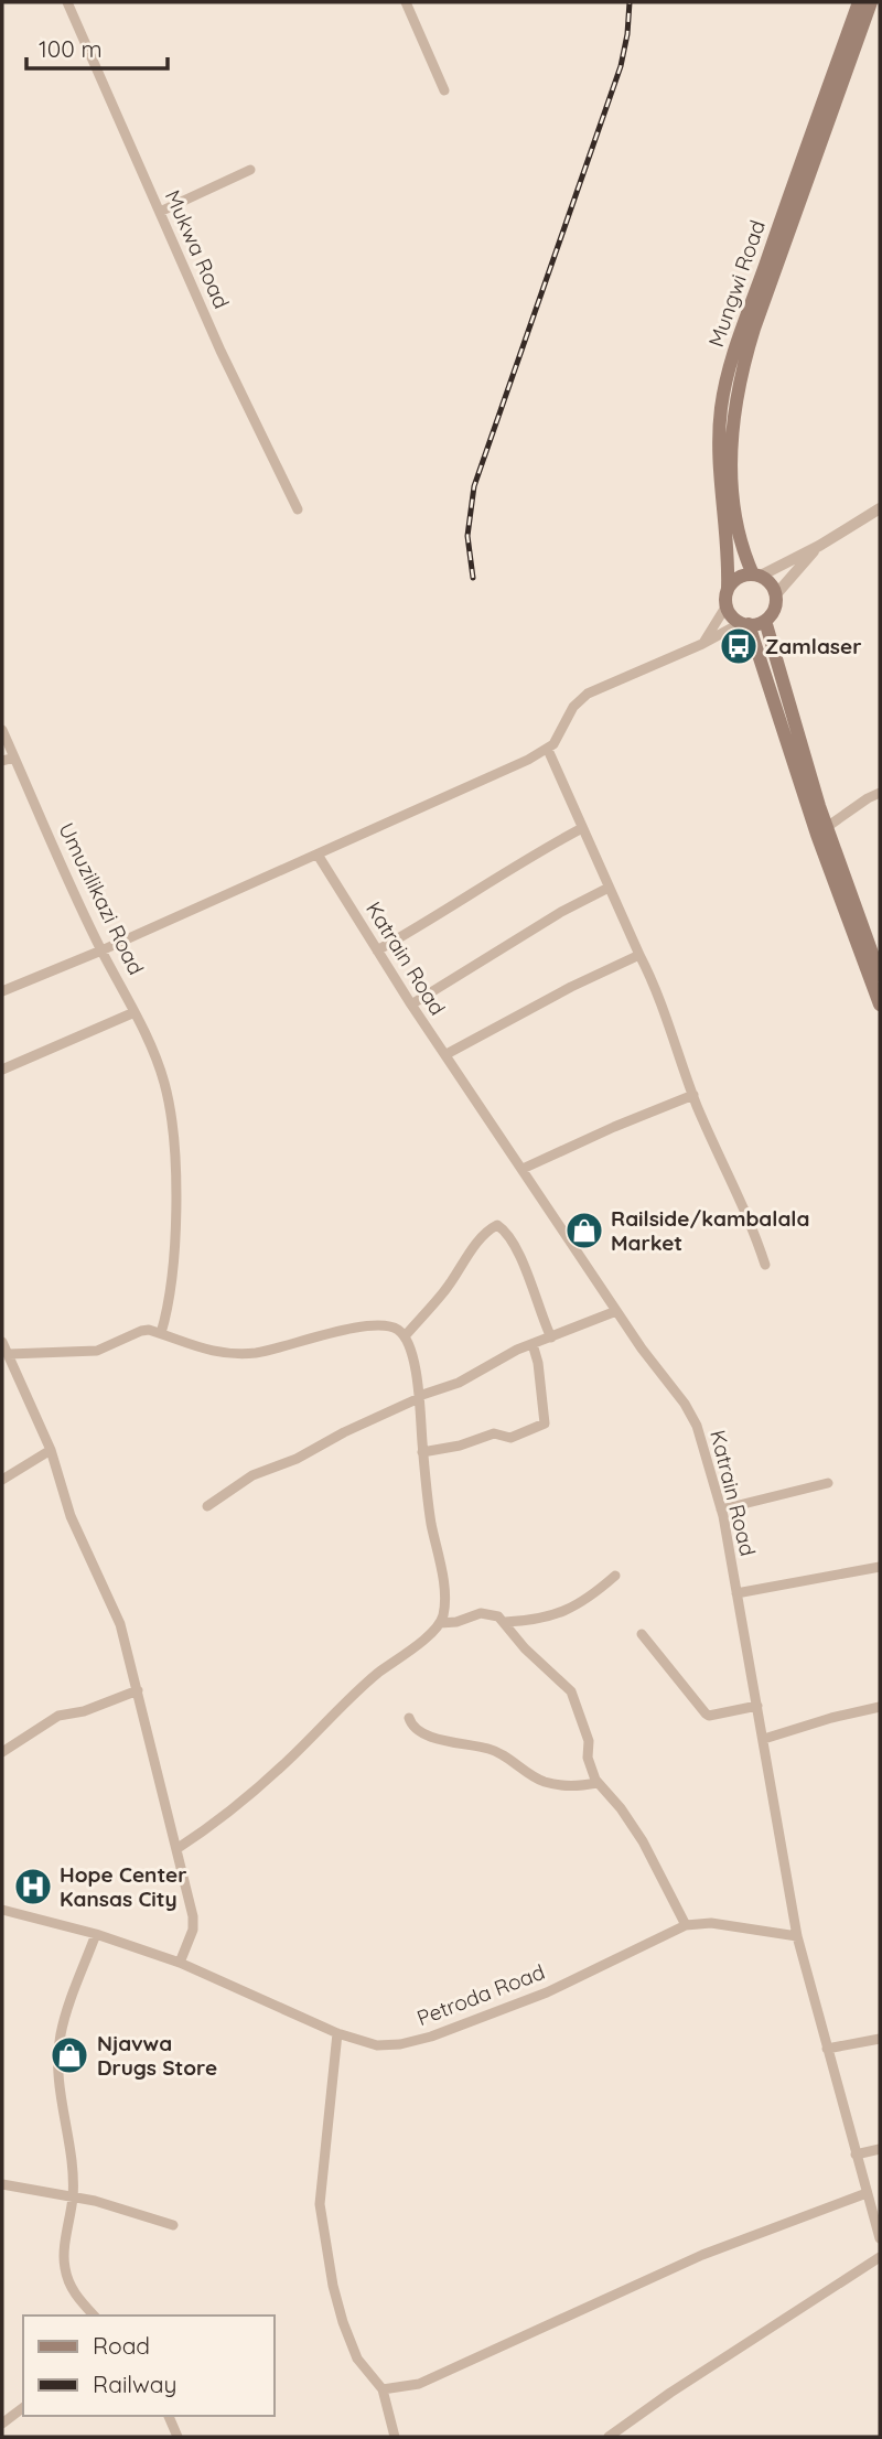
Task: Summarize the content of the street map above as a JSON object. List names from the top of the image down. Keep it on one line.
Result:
{"streets":{"main road":["Mungwi Road"],"street":["Mukwa Road","Umuzilikazi Road","Katrain Road","Petroda Road"]},"crossings":[["Katrain Road","Petroda Road"]],"places":{"bus stop":["Zamlaser"],"shop":["Railside/kambalala Market","Njavwa Drugs Store"],"hospital":["Hope Center Kansas City"]},"legend":["Road","Railway"],"scale_bar":"100 m"}
